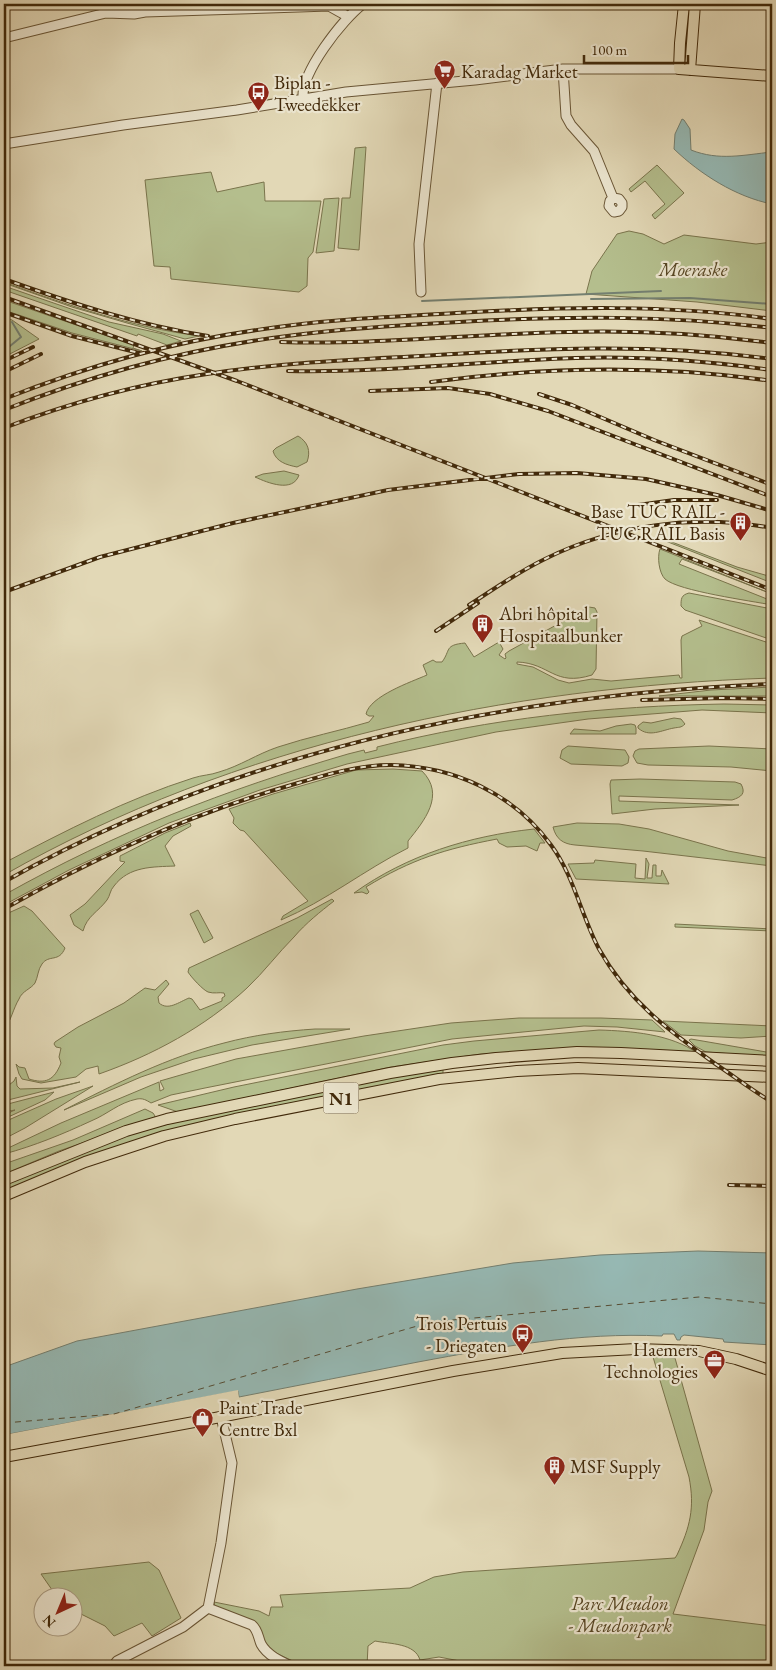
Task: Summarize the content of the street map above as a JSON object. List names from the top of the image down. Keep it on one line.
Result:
{"streets":{"main road":["N1"]},"parks":["Moeraske","Parc Meudon - Meudonpark"],"places":{"supermarket":["Karadag Market"],"bus stop":["Biplan - Tweedekker","Trois Pertuis - Driegaten"],"building":["Base TUC RAIL - TUC RAIL Basis","Abri hôpital - Hospitaalbunker","MSF Supply"],"office":["Haemers Technologies"],"shop":["Paint Trade Centre Bxl"]},"scale_bar":"100 m","north":"bottom left"}
